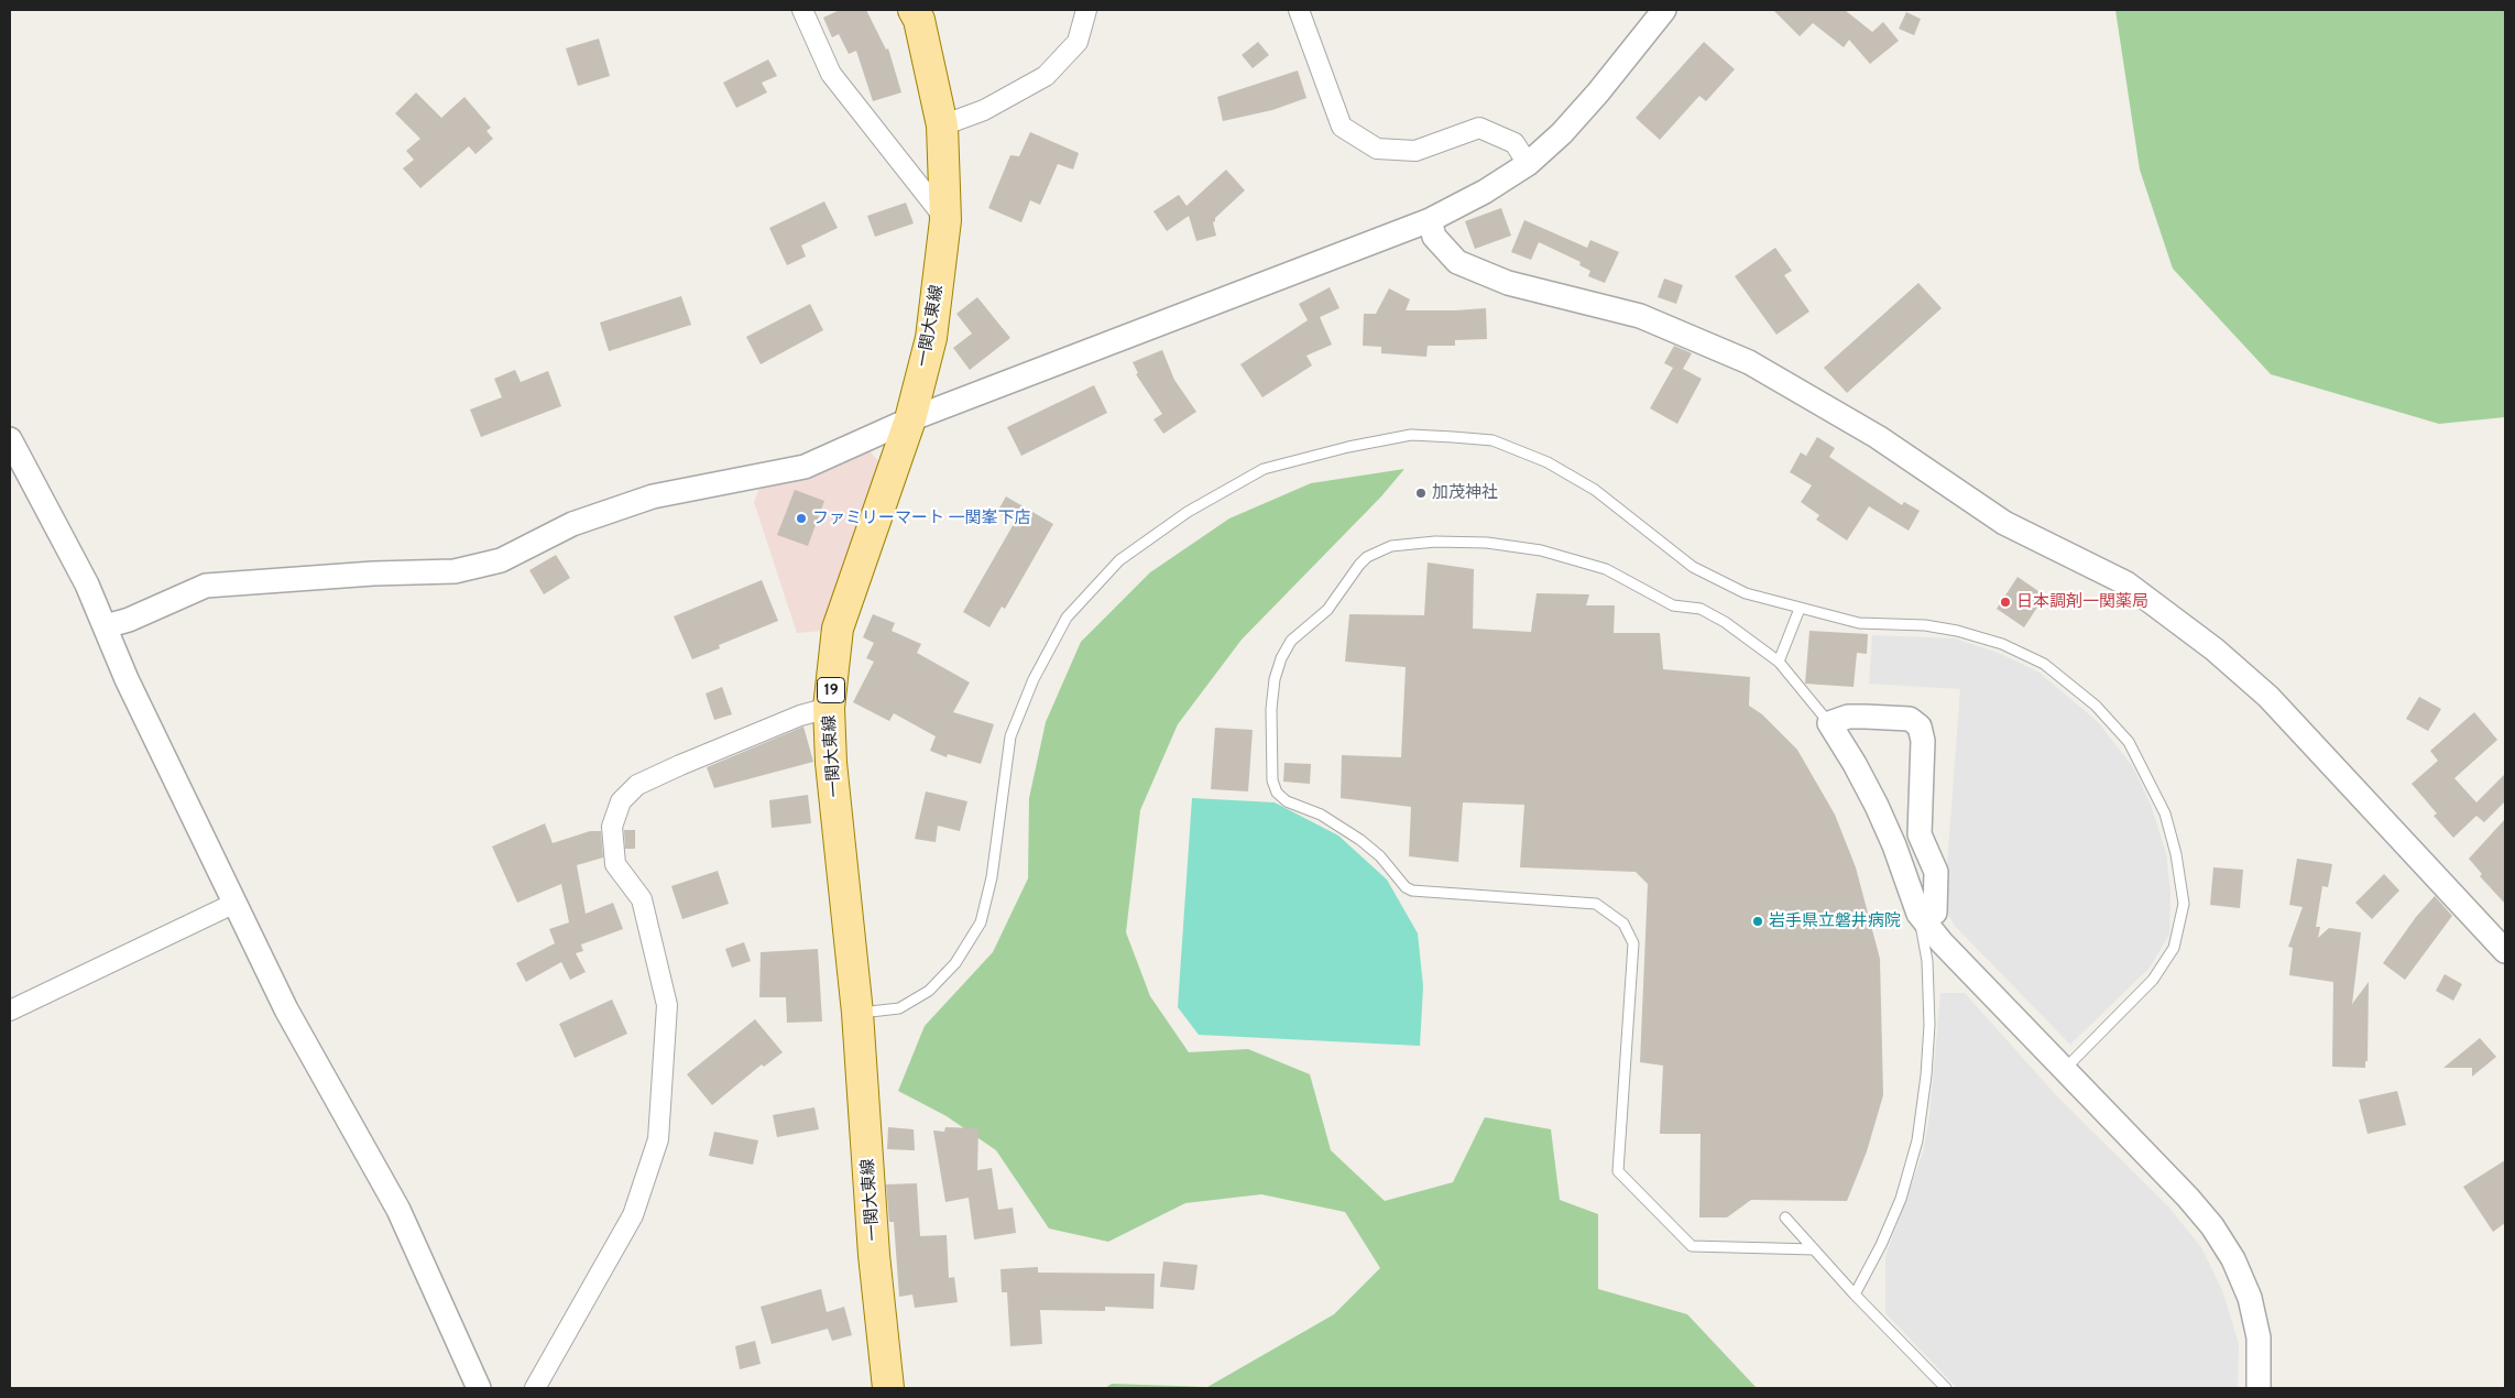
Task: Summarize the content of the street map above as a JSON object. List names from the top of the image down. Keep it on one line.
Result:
{"streets":{"main road":["一関大東線","19"]},"places":["加茂神社","ファミリーマート 一関峯下店","日本調剤一関薬局","岩手県立磐井病院"]}
